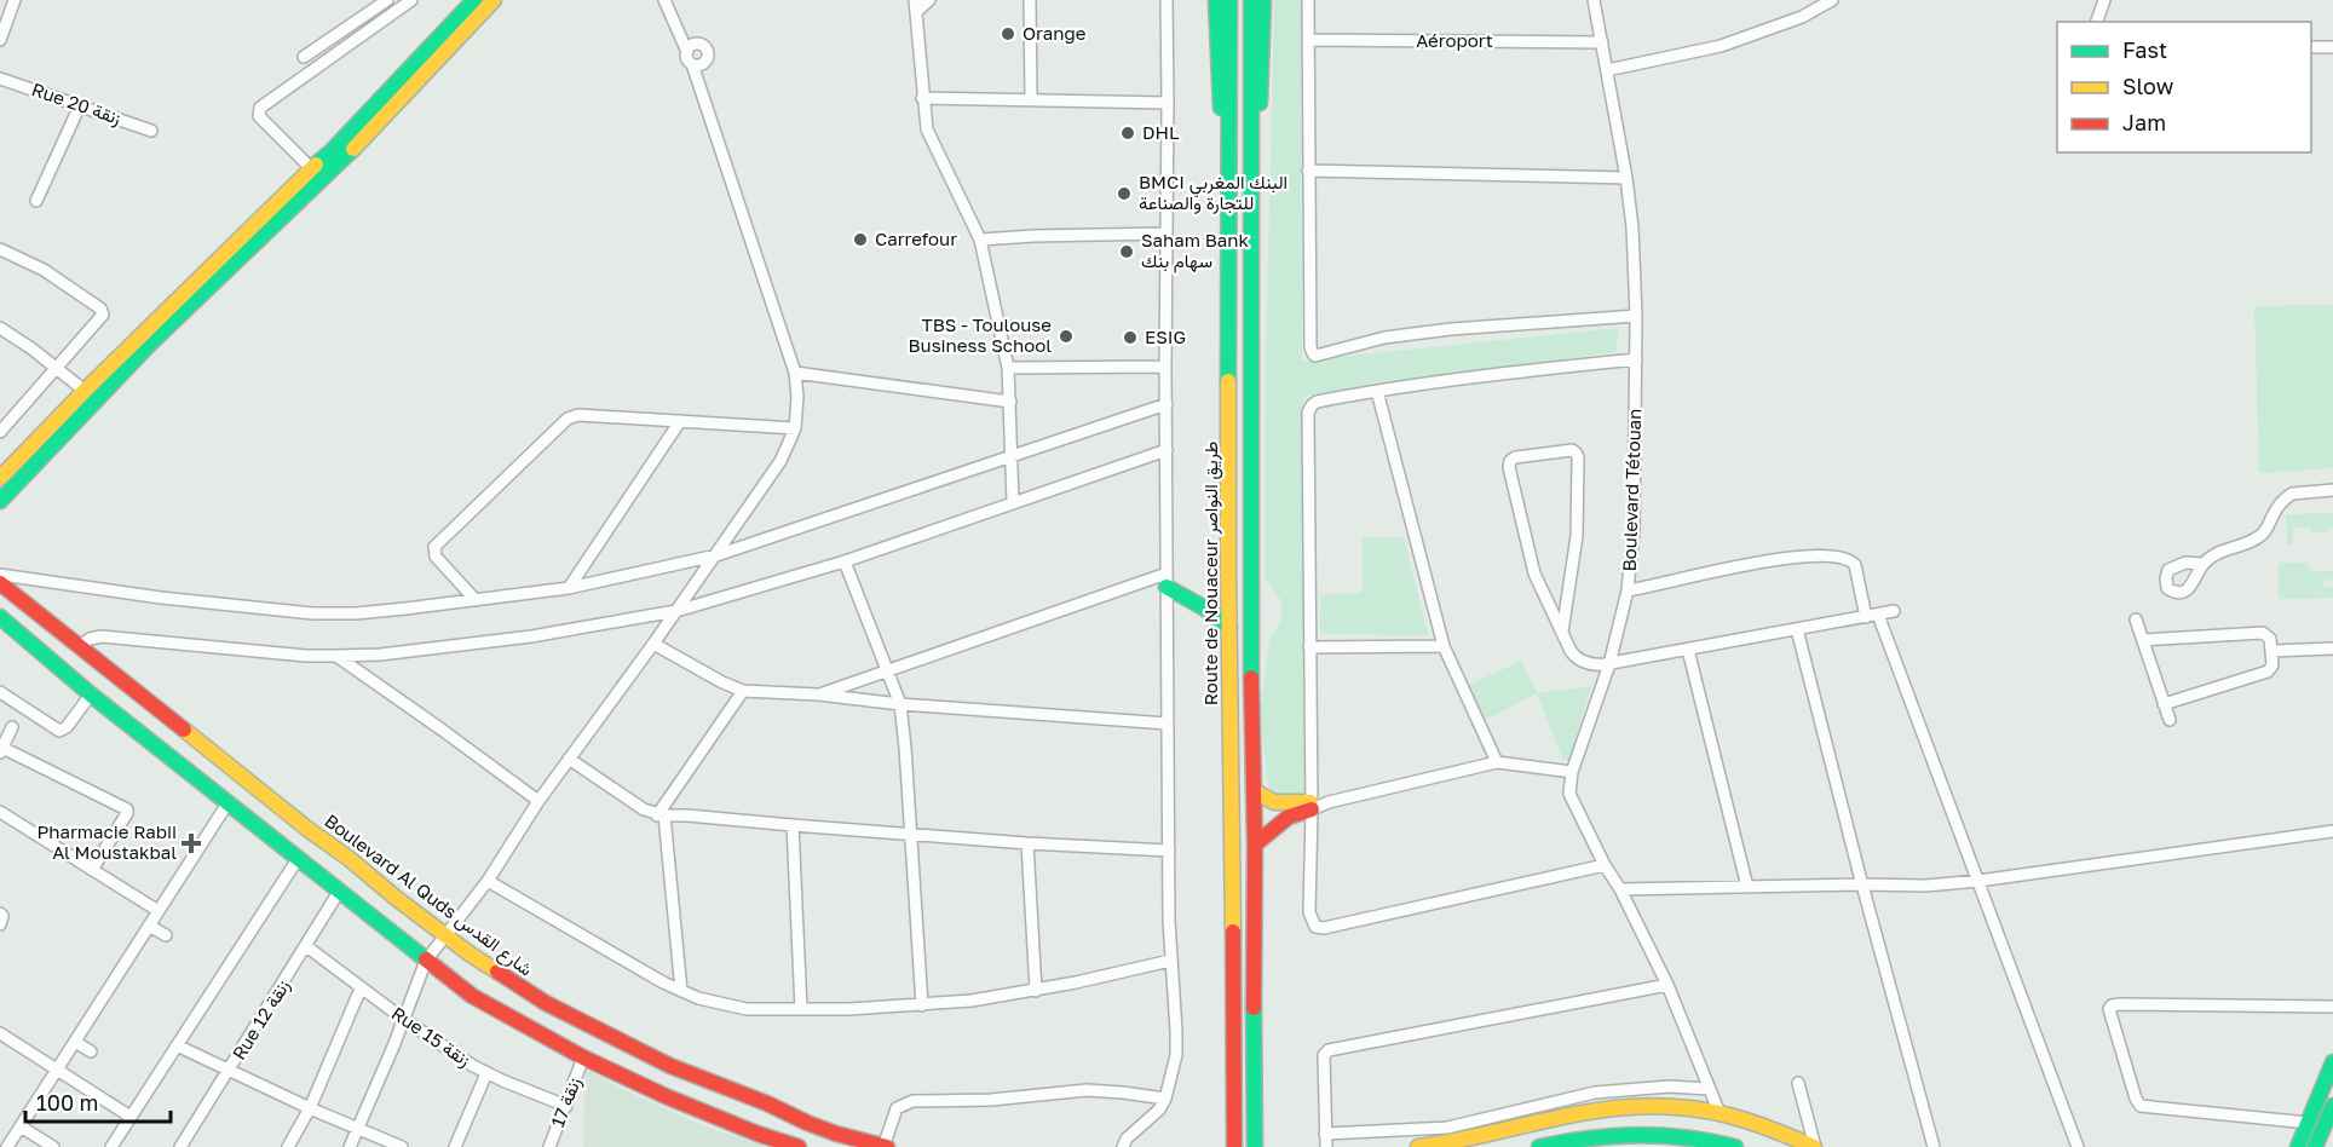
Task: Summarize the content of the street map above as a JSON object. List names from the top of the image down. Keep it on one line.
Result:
{"streets":{"main road":["Route de Nouaceur طريق النواصر","Boulevard Al Quds شارع القدس"],"street":["Aéroport","Rue 20 زنقة","Boulevard Tétouan","Rue 12 زنقة","Rue 15 زنقة","زنقة 17"]},"crossings":[["Aéroport","Boulevard Tétouan"],["Rue 12 زنقة","Rue 15 زنقة"],["Rue 15 زنقة","زنقة 17"]],"places":{"other":["Orange","DHL","BMCI البنك المغربي للتجارة والصناعة","Carrefour","Saham Bank سهام بنك","TBS - Toulouse Business School","ESIG"],"health":["Pharmacie Rabii Al Moustakbal"]},"legend":["Fast","Slow","Jam"],"scale_bar":"100 m"}
